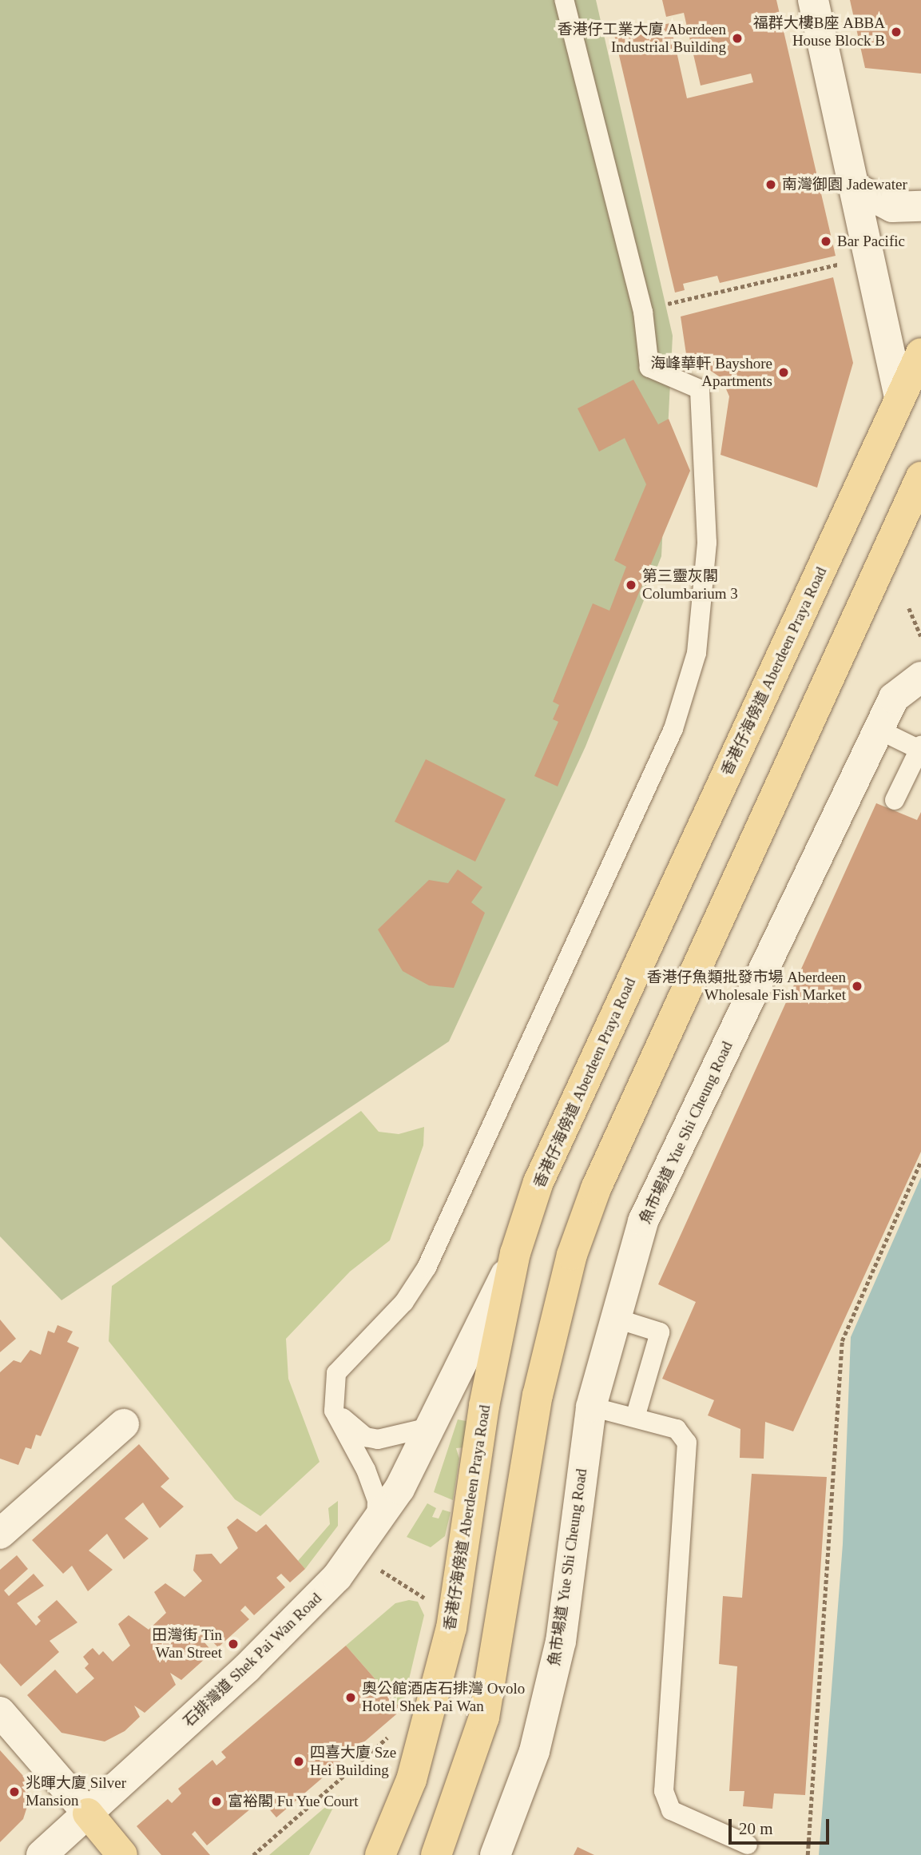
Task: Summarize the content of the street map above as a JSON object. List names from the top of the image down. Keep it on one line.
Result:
{"streets":{"main road":["香港仔海傍道 Aberdeen Praya Road"],"street":["魚市場道 Yue Shi Cheung Road","石排灣道 Shek Pai Wan Road"]},"crossings":[["香港仔海傍道 Aberdeen Praya Road","石排灣道 Shek Pai Wan Road"]],"places":["福群大樓B座 ABBA House Block B","香港仔工業大廈 Aberdeen Industrial Building","南灣御園 Jadewater","Bar Pacific","海峰華軒 Bayshore Apartments","第三靈灰閣 Columbarium 3","香港仔魚類批發市場 Aberdeen Wholesale Fish Market","田灣街 Tin Wan Street","奧公館酒店石排灣 Ovolo Hotel Shek Pai Wan","四喜大廈 Sze Hei Building","兆暉大廈 Silver Mansion","富裕閣 Fu Yue Court"],"scale_bar":"20 m"}
